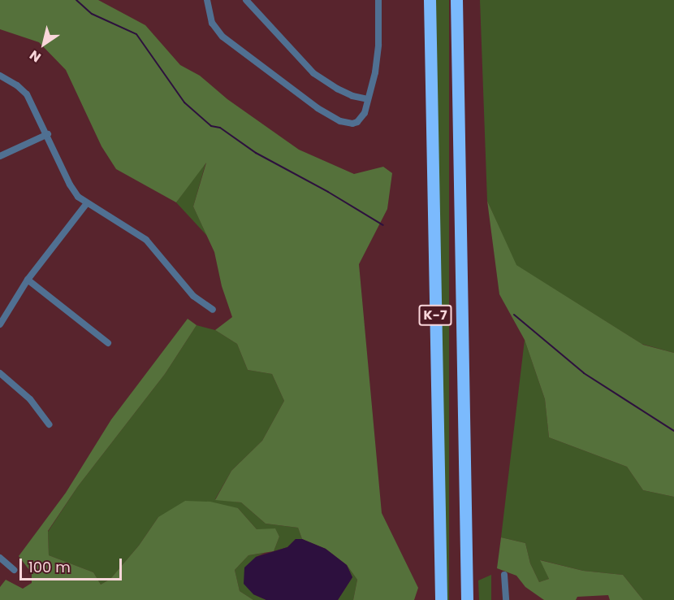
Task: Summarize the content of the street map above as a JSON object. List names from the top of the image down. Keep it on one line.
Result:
{"streets":{"highway":["K-7"]},"scale_bar":"100 m","north":"bottom left"}
